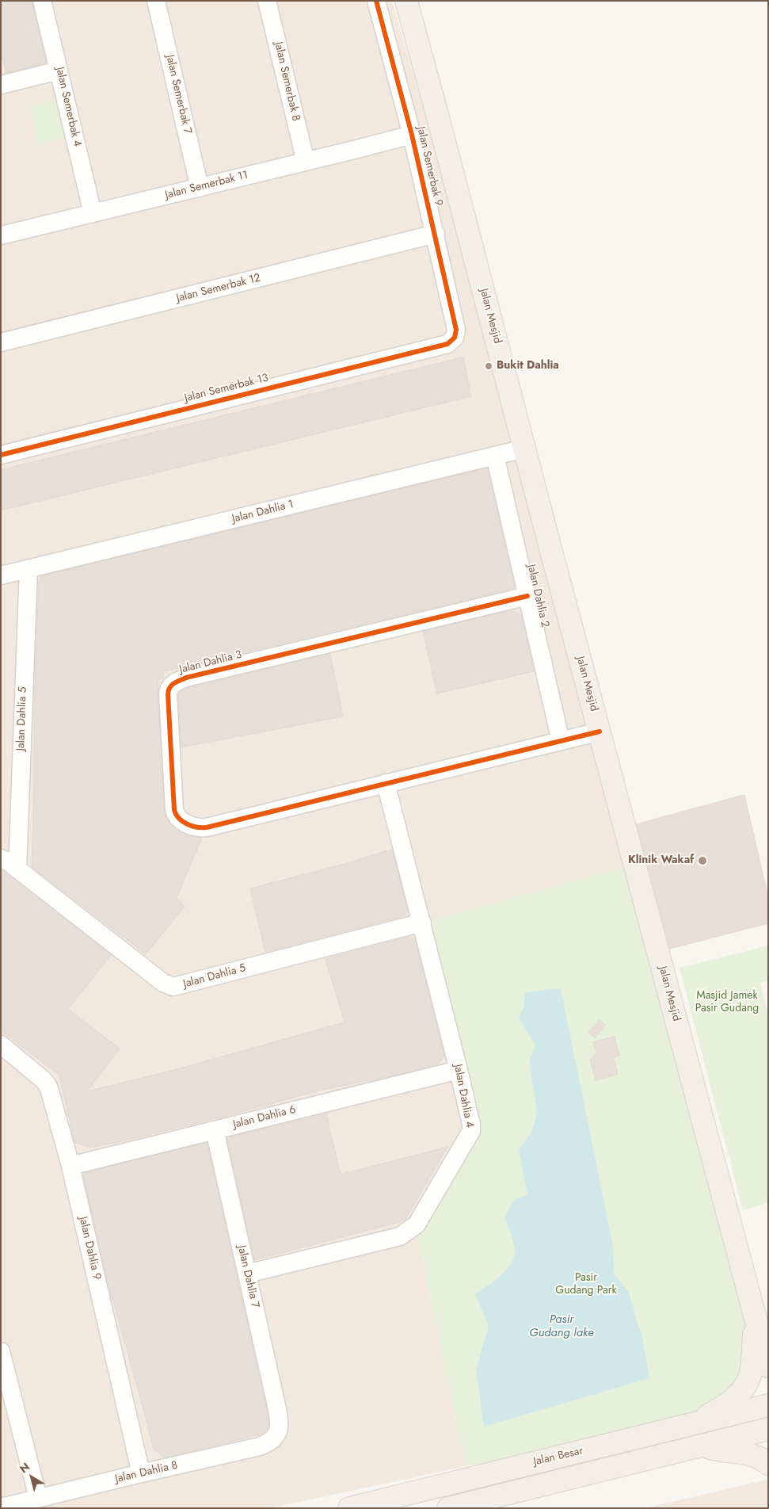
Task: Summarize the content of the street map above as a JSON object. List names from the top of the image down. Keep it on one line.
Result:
{"streets":{"main road":["Jalan Mesjid","Jalan Besar"],"street":["Jalan Semerbak 8","Jalan Semerbak 7","Jalan Semerbak 4","Jalan Semerbak 9","Jalan Semerbak 11","Jalan Semerbak 12","Jalan Semerbak 13","Jalan Dahlia 1","Jalan Dahlia 2","Jalan Dahlia 3","Jalan Dahlia 5","Jalan Dahlia 4","Jalan Dahlia 6","Jalan Dahlia 9","Jalan Dahlia 7","Jalan Dahlia 8"]},"crossings":[["Jalan Semerbak 8","Jalan Semerbak 11"],["Jalan Semerbak 7","Jalan Semerbak 11"],["Jalan Semerbak 4","Jalan Semerbak 11"],["Jalan Semerbak 9","Jalan Semerbak 11"],["Jalan Semerbak 9","Jalan Semerbak 12"],["Jalan Semerbak 9","Jalan Semerbak 13"],["Jalan Mesjid","Jalan Dahlia 1"],["Jalan Dahlia 1","Jalan Dahlia 2"],["Jalan Dahlia 1","Jalan Dahlia 5"],["Jalan Dahlia 2","Jalan Dahlia 3"],["Jalan Dahlia 3","Jalan Dahlia 4"],["Jalan Dahlia 5","Jalan Dahlia 4"],["Jalan Dahlia 4","Jalan Dahlia 6"],["Jalan Dahlia 4","Jalan Dahlia 7"],["Jalan Dahlia 6","Jalan Dahlia 9"],["Jalan Dahlia 6","Jalan Dahlia 7"],["Jalan Dahlia 9","Jalan Dahlia 8"],["Jalan Dahlia 7","Jalan Dahlia 8"]],"water":["Pasir Gudang lake"],"parks":["Masjid Jamek Pasir Gudang","Pasir Gudang Park"],"places":["Bukit Dahlia","Klinik Wakaf"],"north":"top left"}
